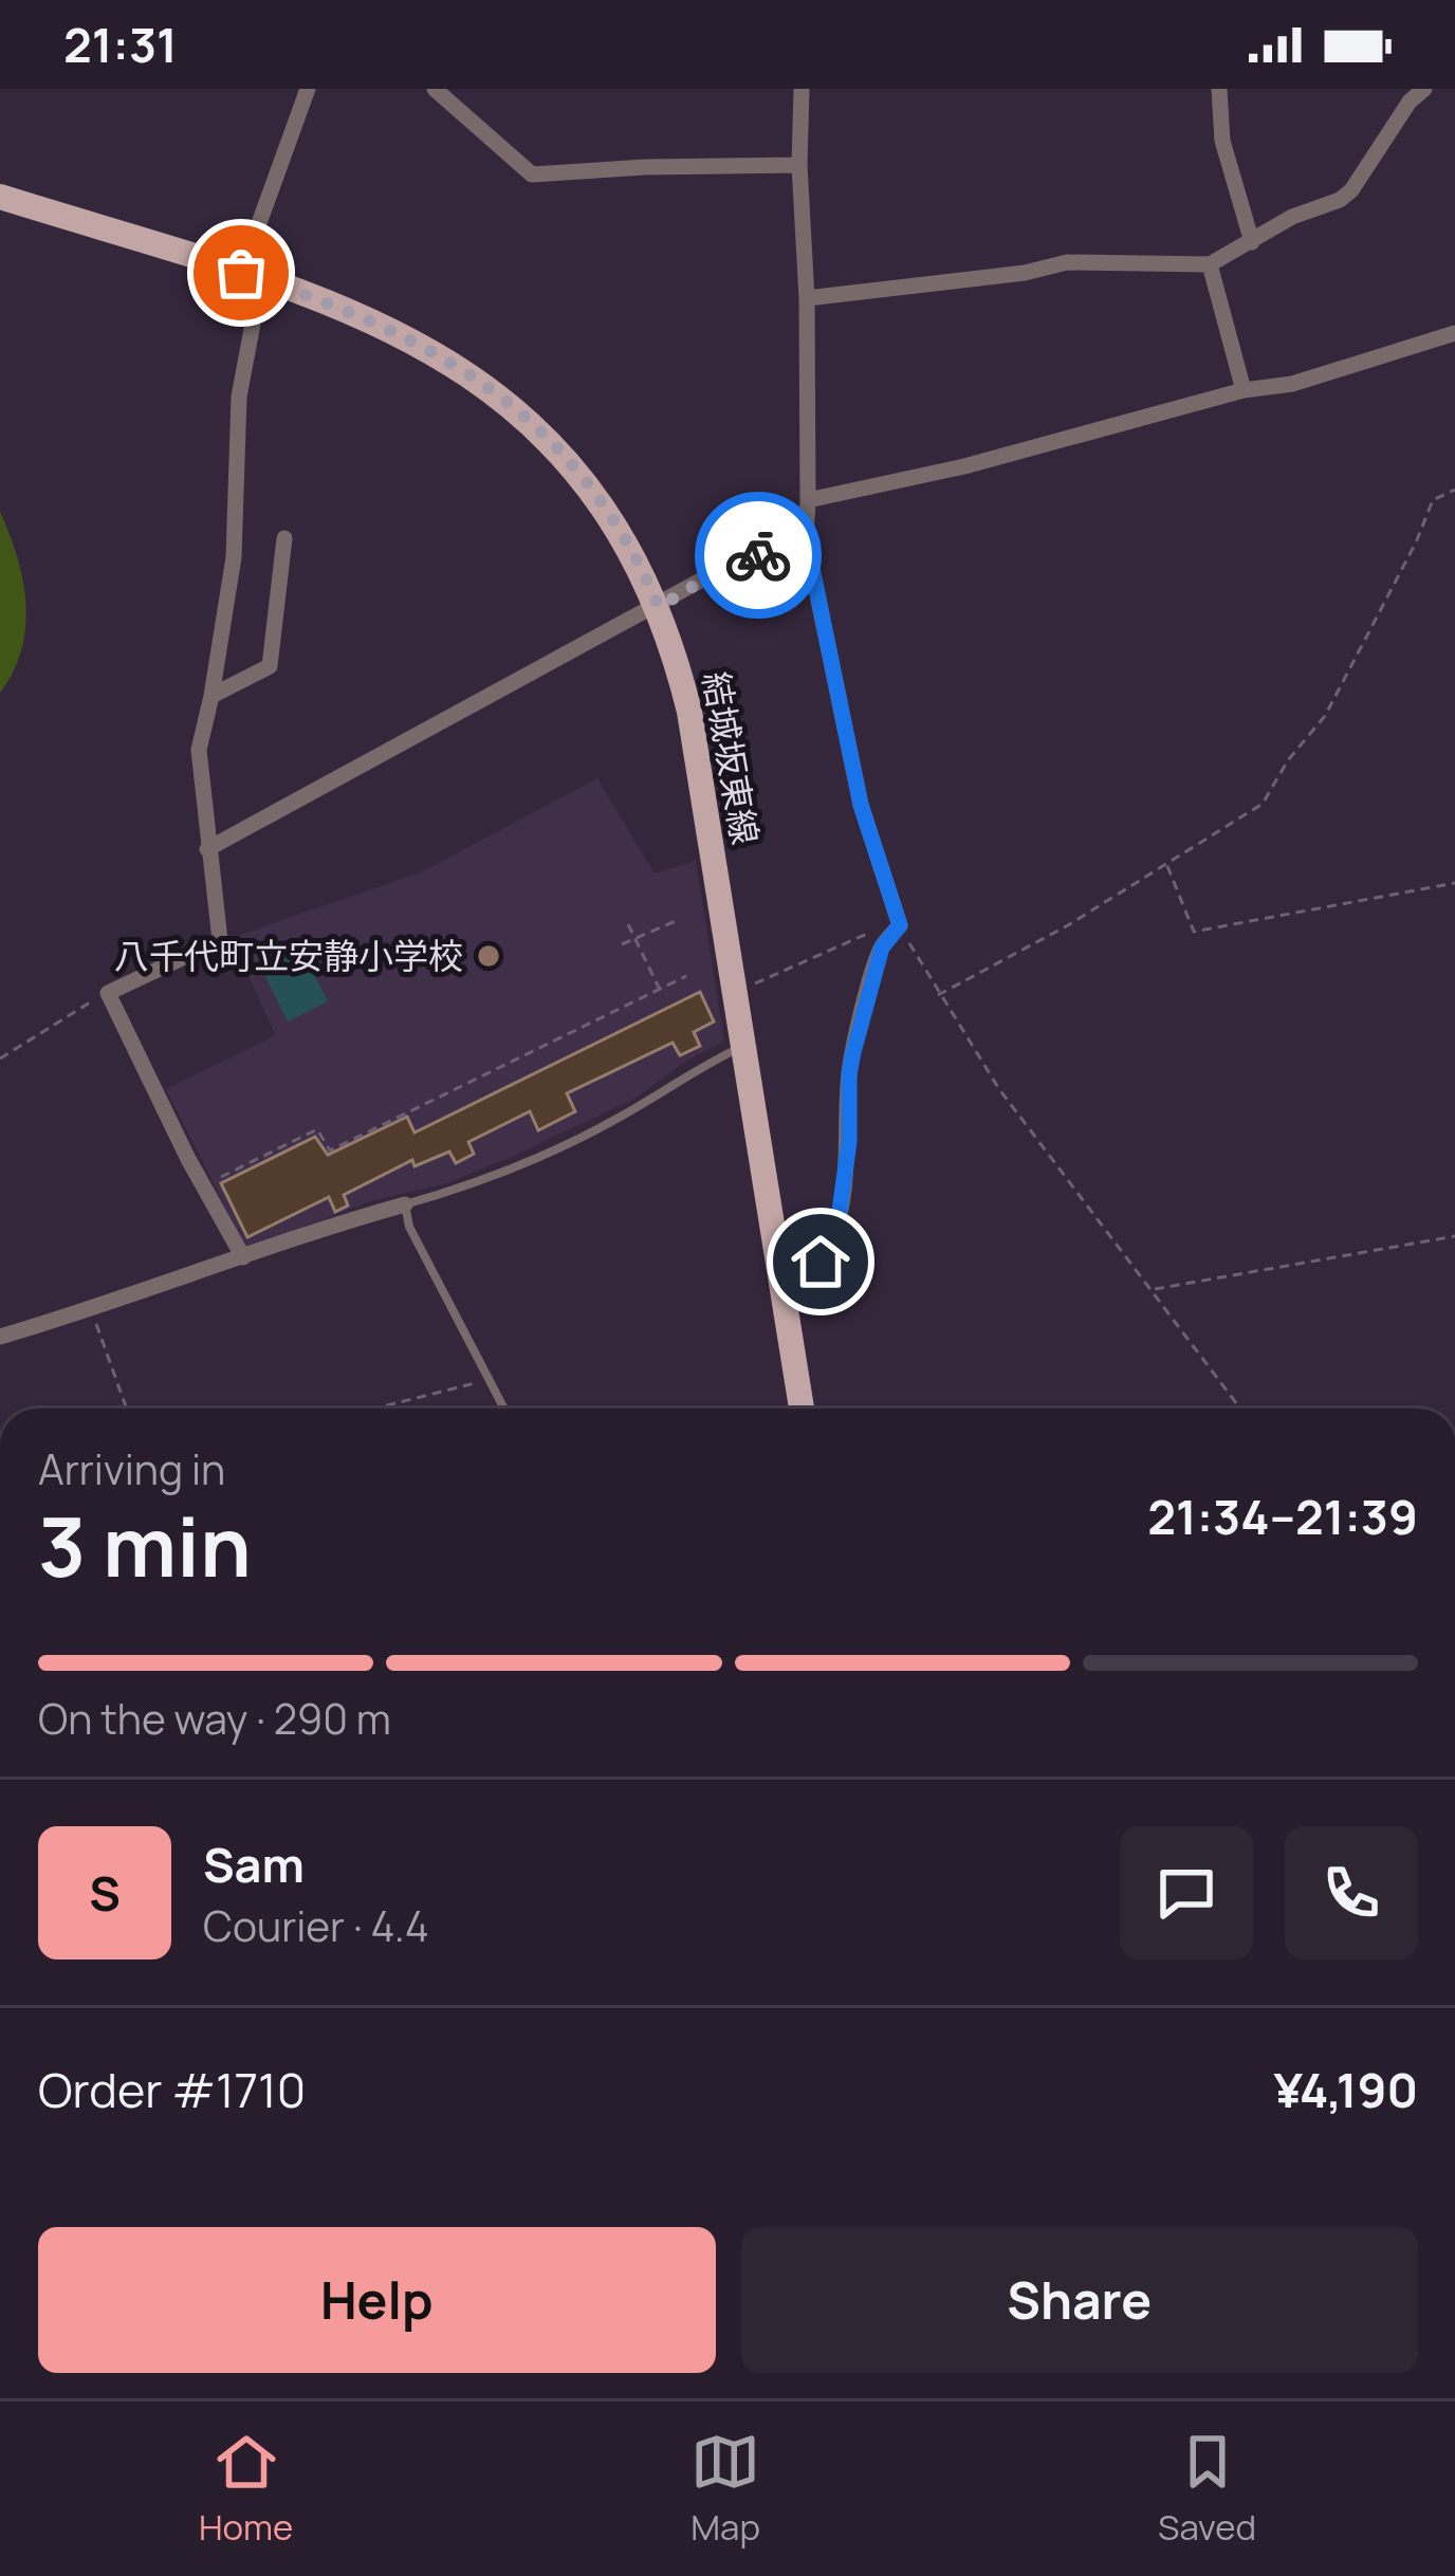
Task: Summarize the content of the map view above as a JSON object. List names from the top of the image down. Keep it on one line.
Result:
{"streets":{"main road":["結城坂東線"]},"places":["八千代町立安静小学校"],"page":{"status":"21:31","heading":["3 min","Arriving in","21:34–21:39"],"panel":["Sam","Courier · 4.4","Order #1710","¥4,190"],"bar":"On the way · 290 m","round":"S","buttons":["Help","Share"],"tabs":["Home","Map","Saved"]}}
